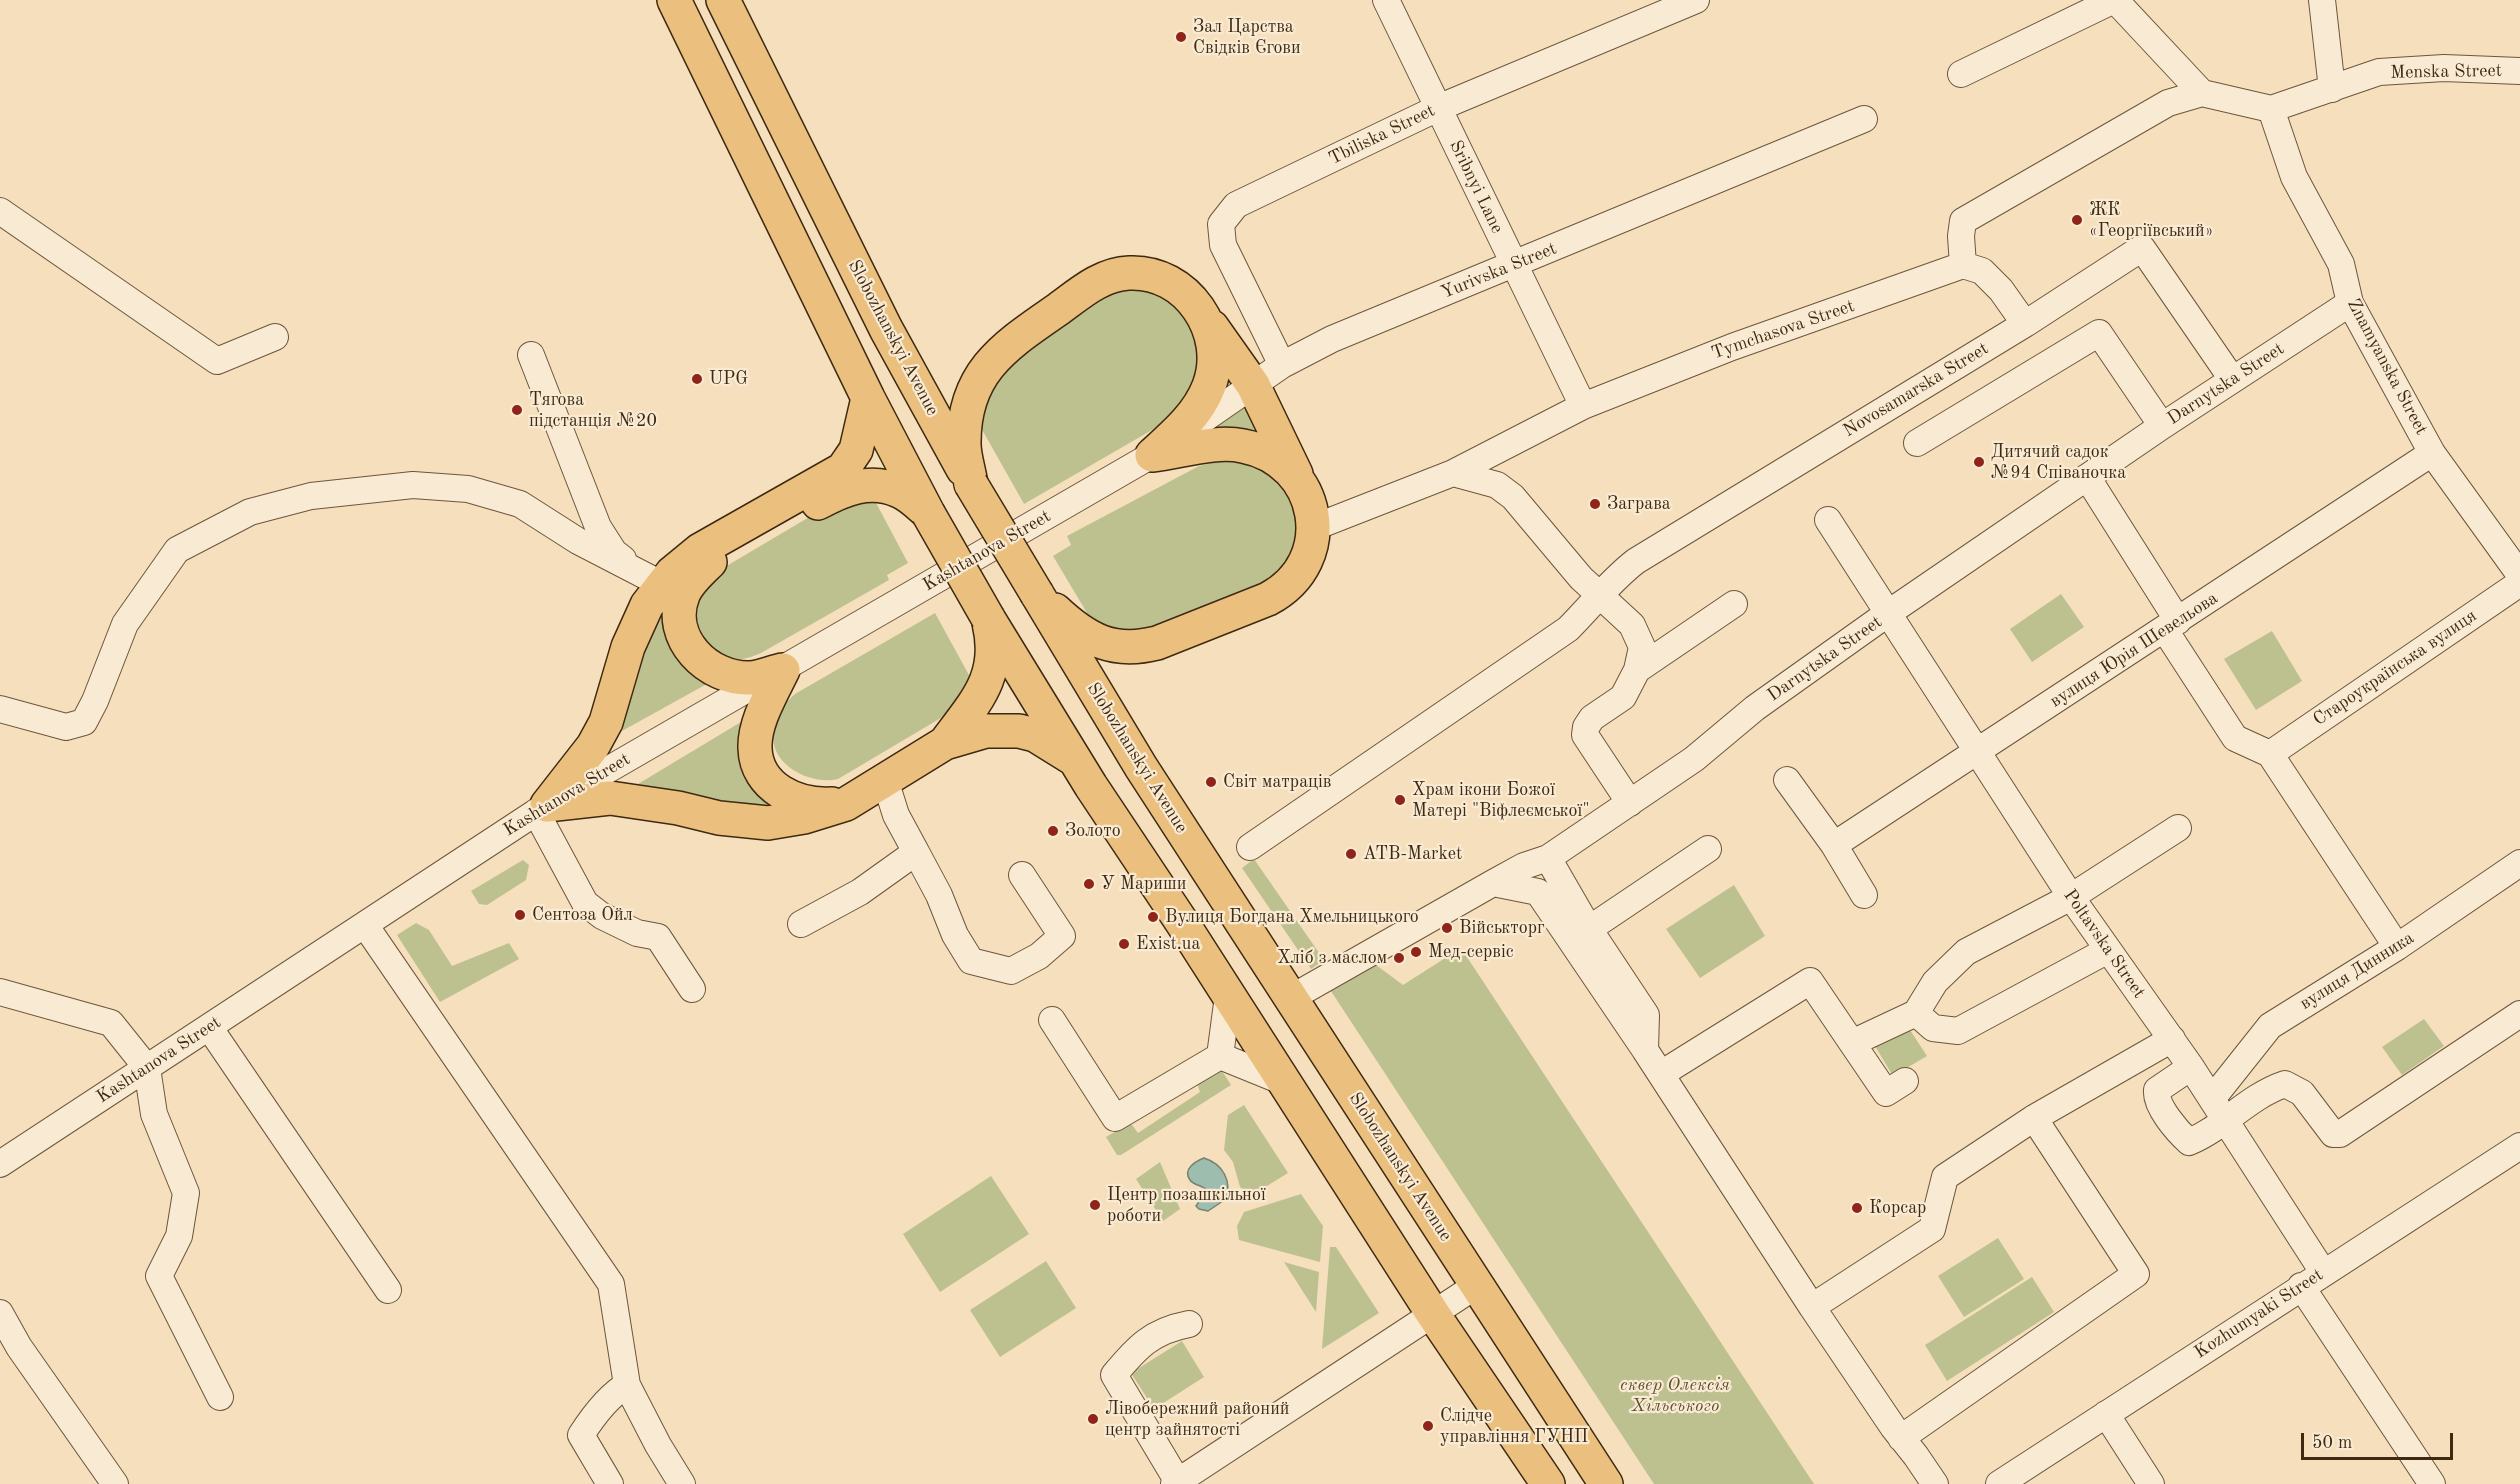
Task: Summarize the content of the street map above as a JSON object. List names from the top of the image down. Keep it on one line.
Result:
{"streets":{"main road":["Slobozhanskyi Avenue"],"street":["Menska Street","Tbiliska Street","Sribnyi Lane","Yurivska Street","Tymchasova Street","Znamyanska Street","Darnytska Street","Novosamarska Street","Kashtanova Street","вулиця Юрія Шевельова","Староукраїнська вулиця","Poltavska Street","вулиця Динника","Kozhumyaki Street"]},"crossings":[["Menska Street","Znamyanska Street"],["Tbiliska Street","Sribnyi Lane"],["Tbiliska Street","Yurivska Street"],["Sribnyi Lane","Yurivska Street"],["Sribnyi Lane","Tymchasova Street"],["Yurivska Street","Kashtanova Street"],["Slobozhanskyi Avenue","Darnytska Street"],["Znamyanska Street","Darnytska Street"],["Znamyanska Street","вулиця Юрія Шевельова"],["Darnytska Street","Novosamarska Street"],["Darnytska Street","Poltavska Street"],["вулиця Юрія Шевельова","Poltavska Street"],["Poltavska Street","вулиця Динника"],["Poltavska Street","Kozhumyaki Street"]],"parks":["сквер Олексія Хільського"],"places":["Зал Царства Свідків Єгови","ЖК «Георгіївський»","UPG","Тягова пiдстанцiя №20","Дитячий садок №94 Співаночка","Заграва","Світ матраців","Храм ікони Божої Матері \"Віфлеємської\"","Золото","ATB-Market","У Мариши","Сентоза Ойл","Вулиця Богдана Хмельницького","Військторг","Exist.ua","Мед-сервіс","Хліб з маслом","Центр позашкільної роботи","Корсар","Лівобережний районий центр зайнятості","Слідче управління ГУНП"],"scale_bar":"50 m"}
